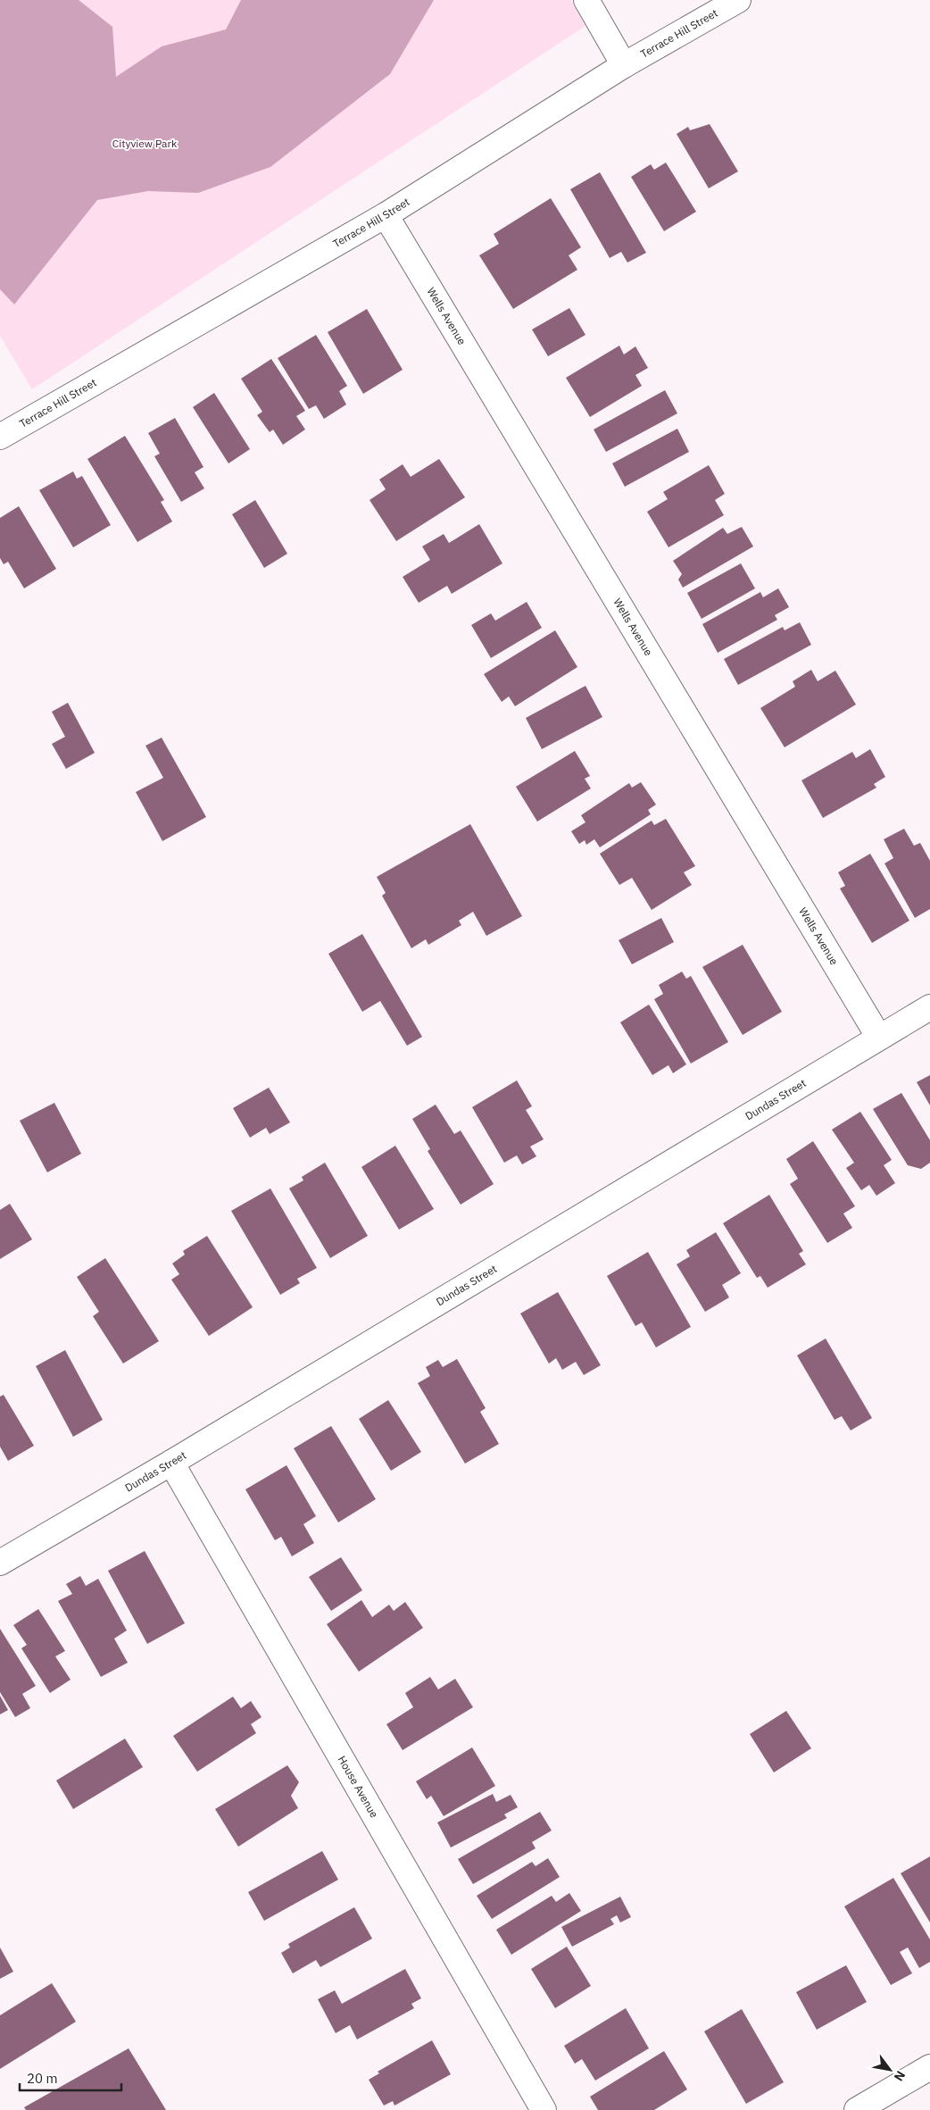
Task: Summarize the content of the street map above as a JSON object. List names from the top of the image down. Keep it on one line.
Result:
{"streets":{"street":["Terrace Hill Street","Wells Avenue","Dundas Street","House Avenue"]},"crossings":[["Terrace Hill Street","Wells Avenue"],["Wells Avenue","Dundas Street"],["Dundas Street","House Avenue"]],"parks":["Cityview Park"],"scale_bar":"20 m","north":"bottom right"}
